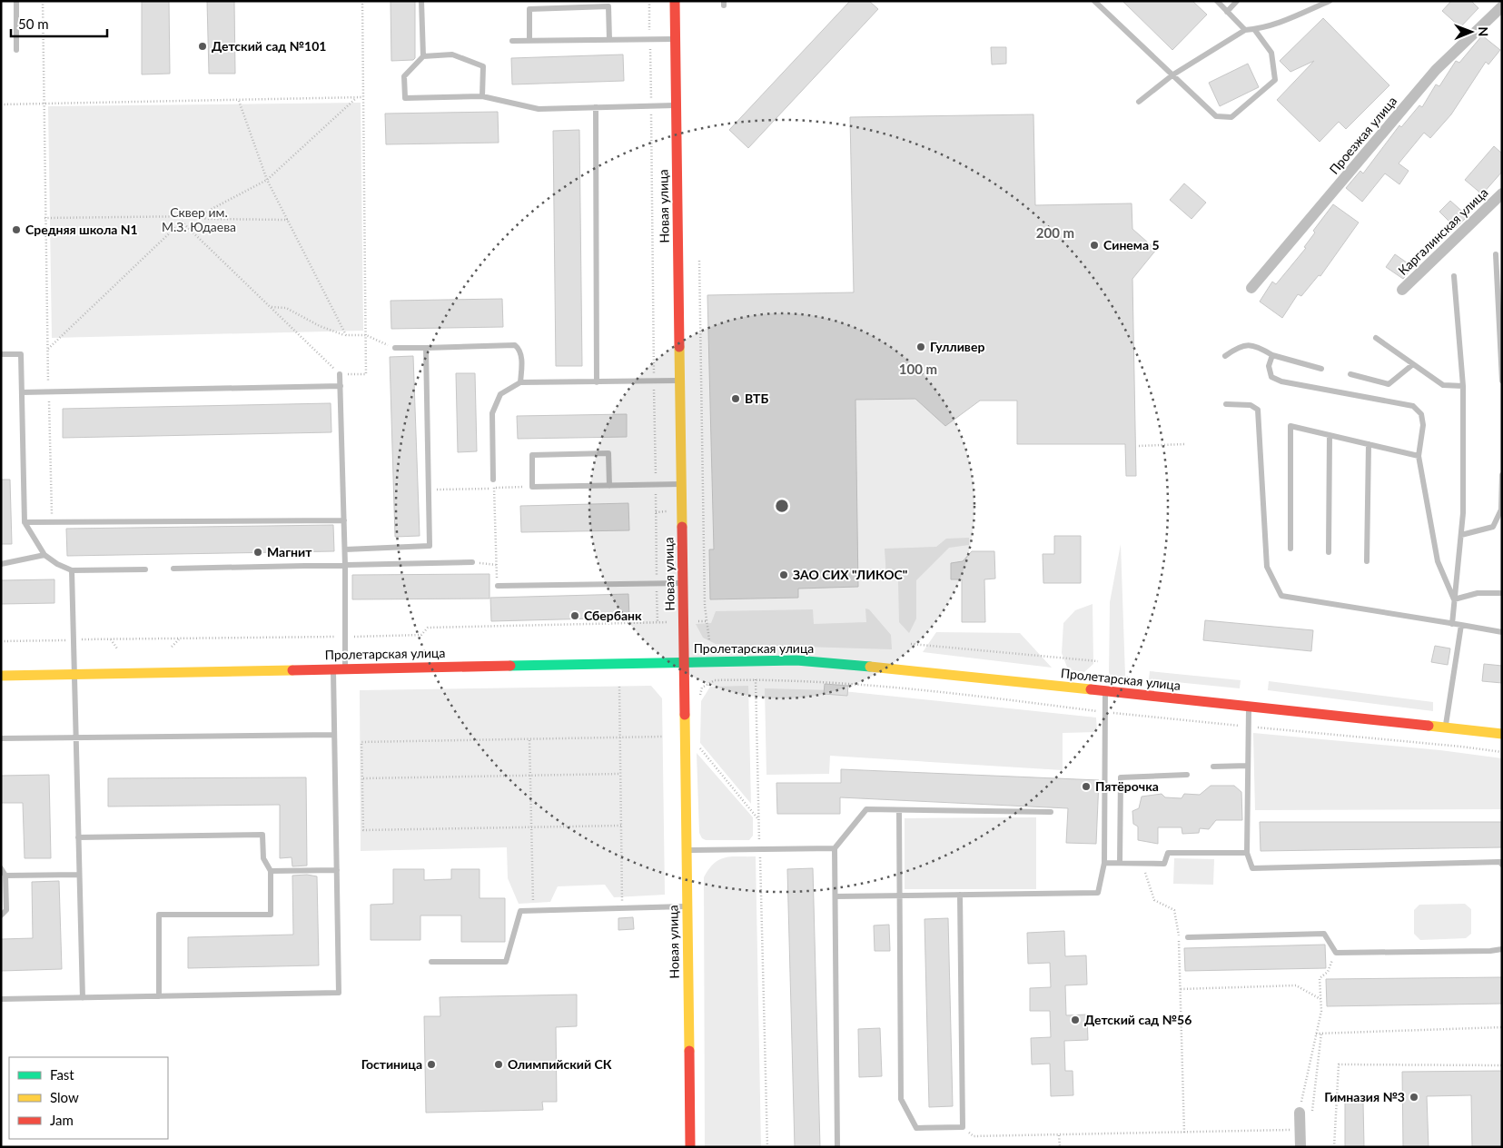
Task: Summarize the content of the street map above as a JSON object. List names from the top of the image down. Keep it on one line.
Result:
{"streets":{"main road":["Новая улица","Пролетарская улица"],"street":["Проезжая улица","Каргалинская улица"]},"crossings":[["Новая улица","Пролетарская улица"]],"parks":["Сквер им. М.З. Юдаева"],"places":["Детский сад №101","Средняя школа N1","Синема 5","Гулливер","ВТБ","Магнит","ЗАО СИХ \"ЛИКОС\"","Сбербанк","Пятёрочка","Детский сад №56","Гостиница","Олимпийский СК","Гимназия №3"],"legend":["Fast","Slow","Jam"],"scale_bar":"50 m","north":"right","rings":["200 m","100 m"]}
